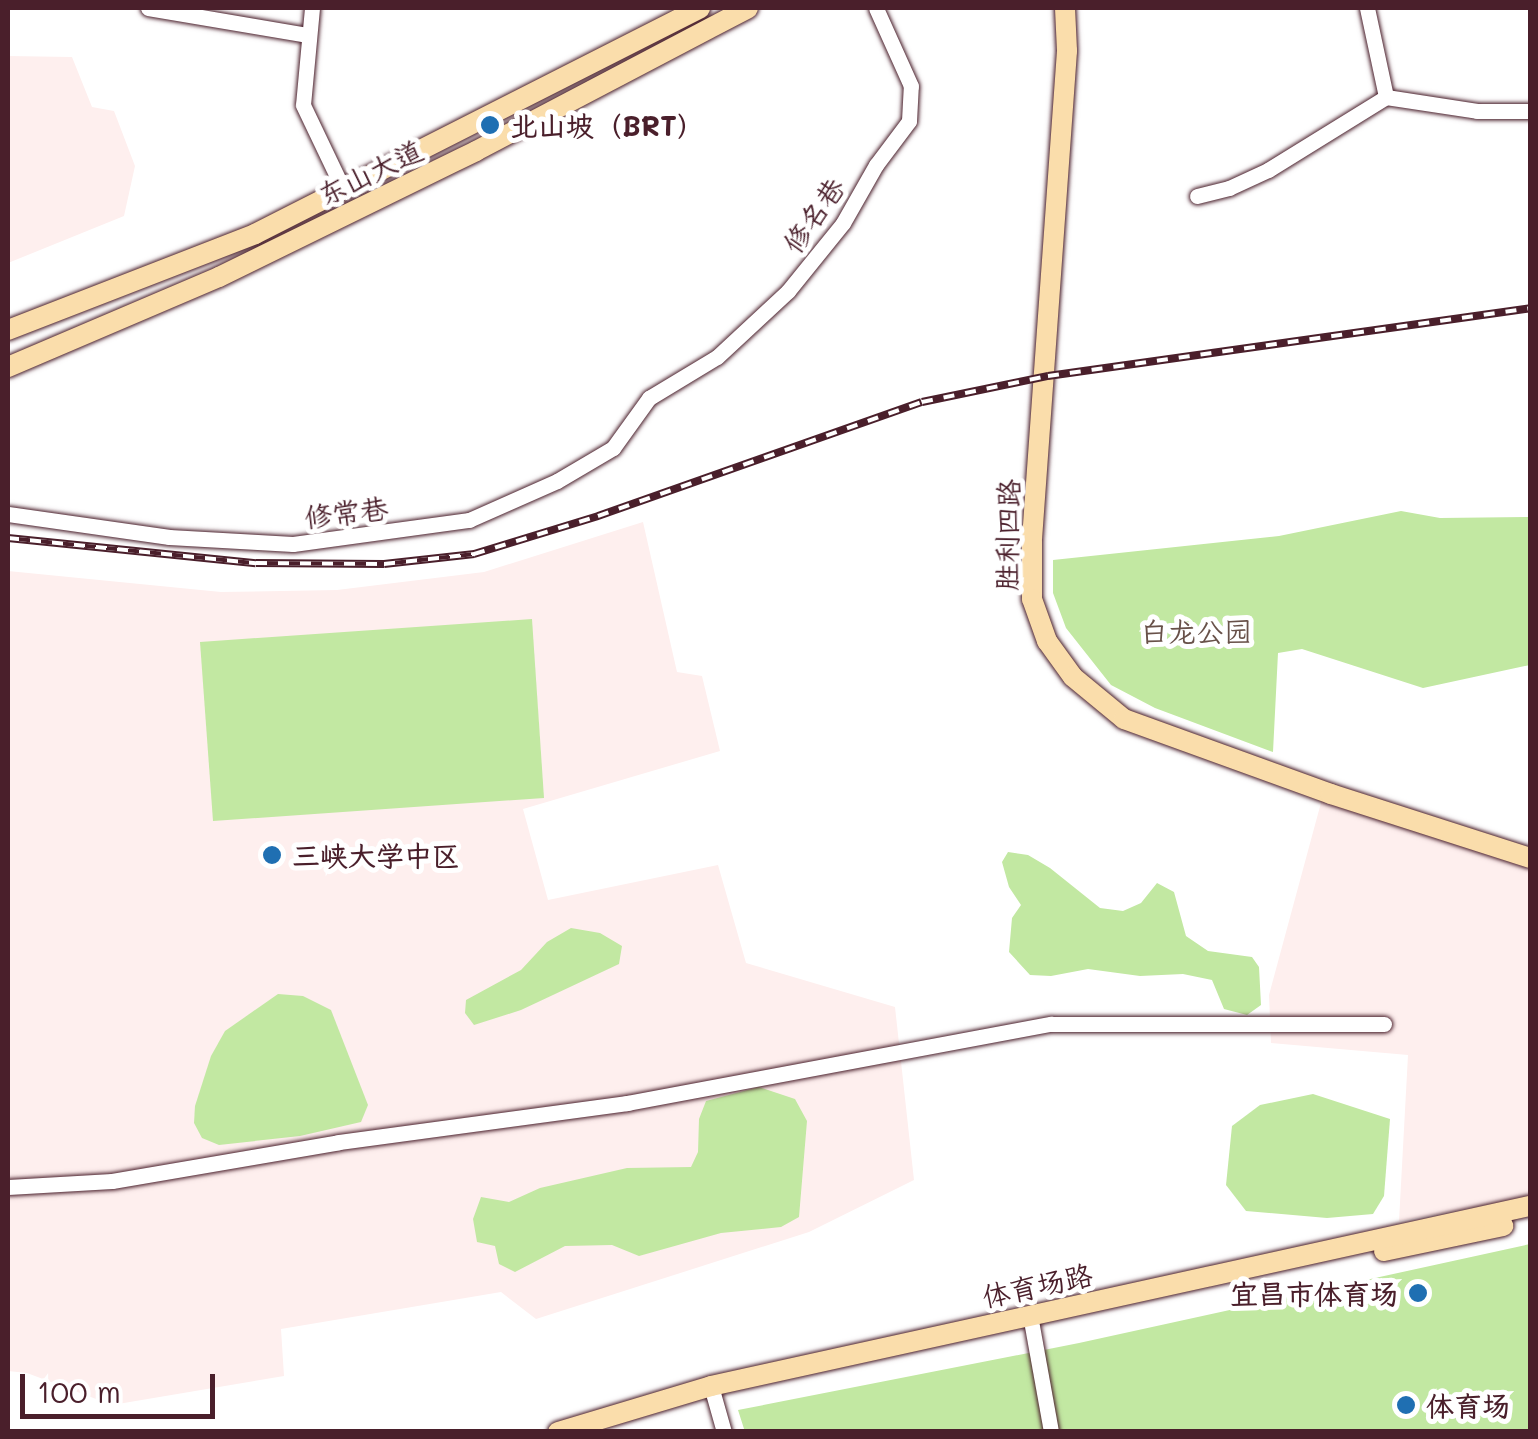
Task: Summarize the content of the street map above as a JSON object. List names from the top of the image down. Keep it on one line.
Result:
{"streets":{"main road":["东山大道","胜利四路","体育场路"],"street":["修名巷","修常巷"]},"crossings":[["修名巷","修常巷"]],"parks":["白龙公园"],"places":["北山坡（BRT）","三峡大学中区","宜昌市体育场","体育场"],"scale_bar":"100 m"}
